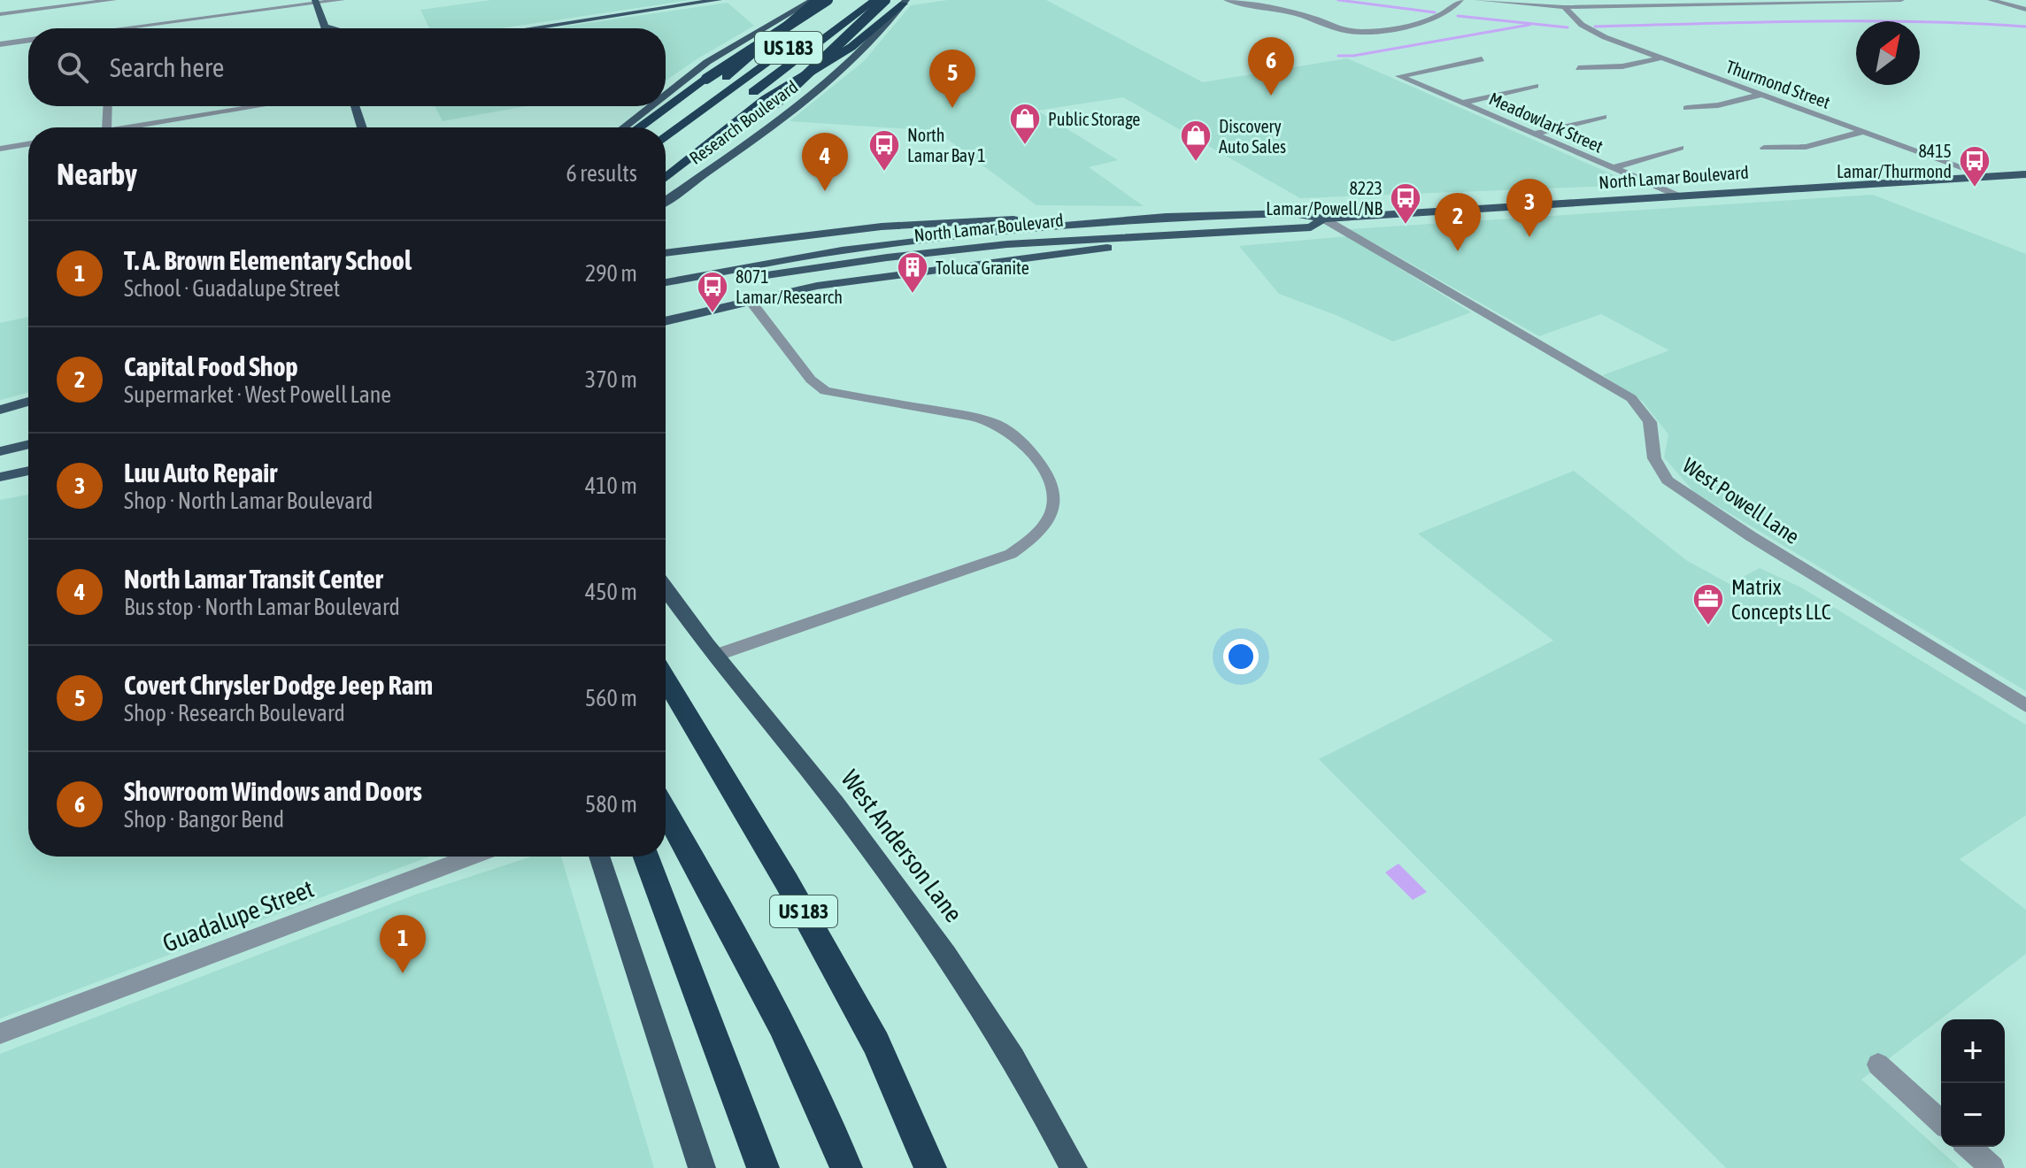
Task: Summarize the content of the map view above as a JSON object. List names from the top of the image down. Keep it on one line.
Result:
{"streets":{"highway":["US 183"],"main road":["Research Boulevard","North Lamar Boulevard","West Anderson Lane"],"street":["Thurmond Street","Meadowlark Street","West Powell Lane","Guadalupe Street"]},"crossings":[["Thurmond Street","North Lamar Boulevard"],["Meadowlark Street","North Lamar Boulevard"],["North Lamar Boulevard","West Powell Lane"]],"places":{"shop":["Public Storage","Discovery Auto Sales"],"bus stop":["North Lamar Bay 1","8415 Lamar/Thurmond","8223 Lamar/Powell/NB","8071 Lamar/Research"],"building":["Toluca Granite"],"office":["Matrix Concepts LLC"]},"north":"top right","page":{"search":"Search here","pins":["6","5","4","3","2","1"],"heading":["Nearby","6 results"],"list":[{"mark":"1","name":"T. A. Brown Elementary School","note":"School · Guadalupe Street","value":"290 m"},{"mark":"2","name":"Capital Food Shop","note":"Supermarket · West Powell Lane","value":"370 m"},{"mark":"3","name":"Luu Auto Repair","note":"Shop · North Lamar Boulevard","value":"410 m"},{"mark":"4","name":"North Lamar Transit Center","note":"Bus stop · North Lamar Boulevard","value":"450 m"},{"mark":"5","name":"Covert Chrysler Dodge Jeep Ram","note":"Shop · Research Boulevard","value":"560 m"},{"mark":"6","name":"Showroom Windows and Doors","note":"Shop · Bangor Bend","value":"580 m"}],"map_buttons":["+","−"]}}
